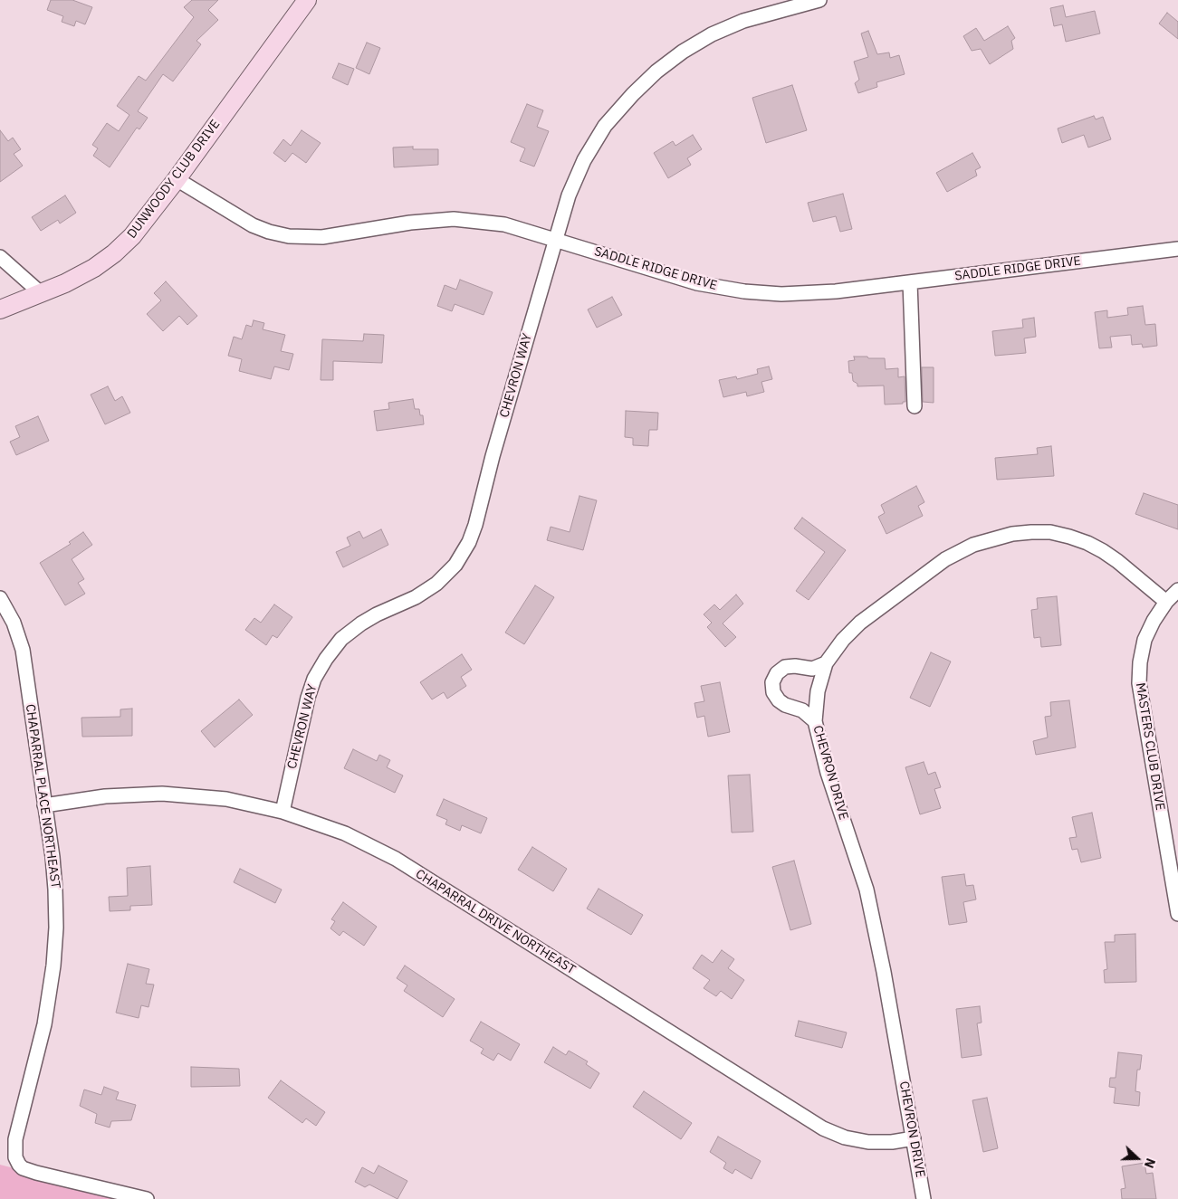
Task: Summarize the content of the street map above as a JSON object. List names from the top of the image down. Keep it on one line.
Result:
{"streets":{"street":["DUNWOODY CLUB DRIVE","SADDLE RIDGE DRIVE","CHEVRON WAY","MASTERS CLUB DRIVE","CHEVRON DRIVE","CHAPARRAL PLACE NORTHEAST","CHAPARRAL DRIVE NORTHEAST"]},"crossings":[["DUNWOODY CLUB DRIVE","SADDLE RIDGE DRIVE"],["SADDLE RIDGE DRIVE","CHEVRON WAY"],["CHEVRON WAY","CHAPARRAL DRIVE NORTHEAST"],["MASTERS CLUB DRIVE","CHEVRON DRIVE"],["CHEVRON DRIVE","CHAPARRAL DRIVE NORTHEAST"],["CHAPARRAL PLACE NORTHEAST","CHAPARRAL DRIVE NORTHEAST"]],"north":"right"}
